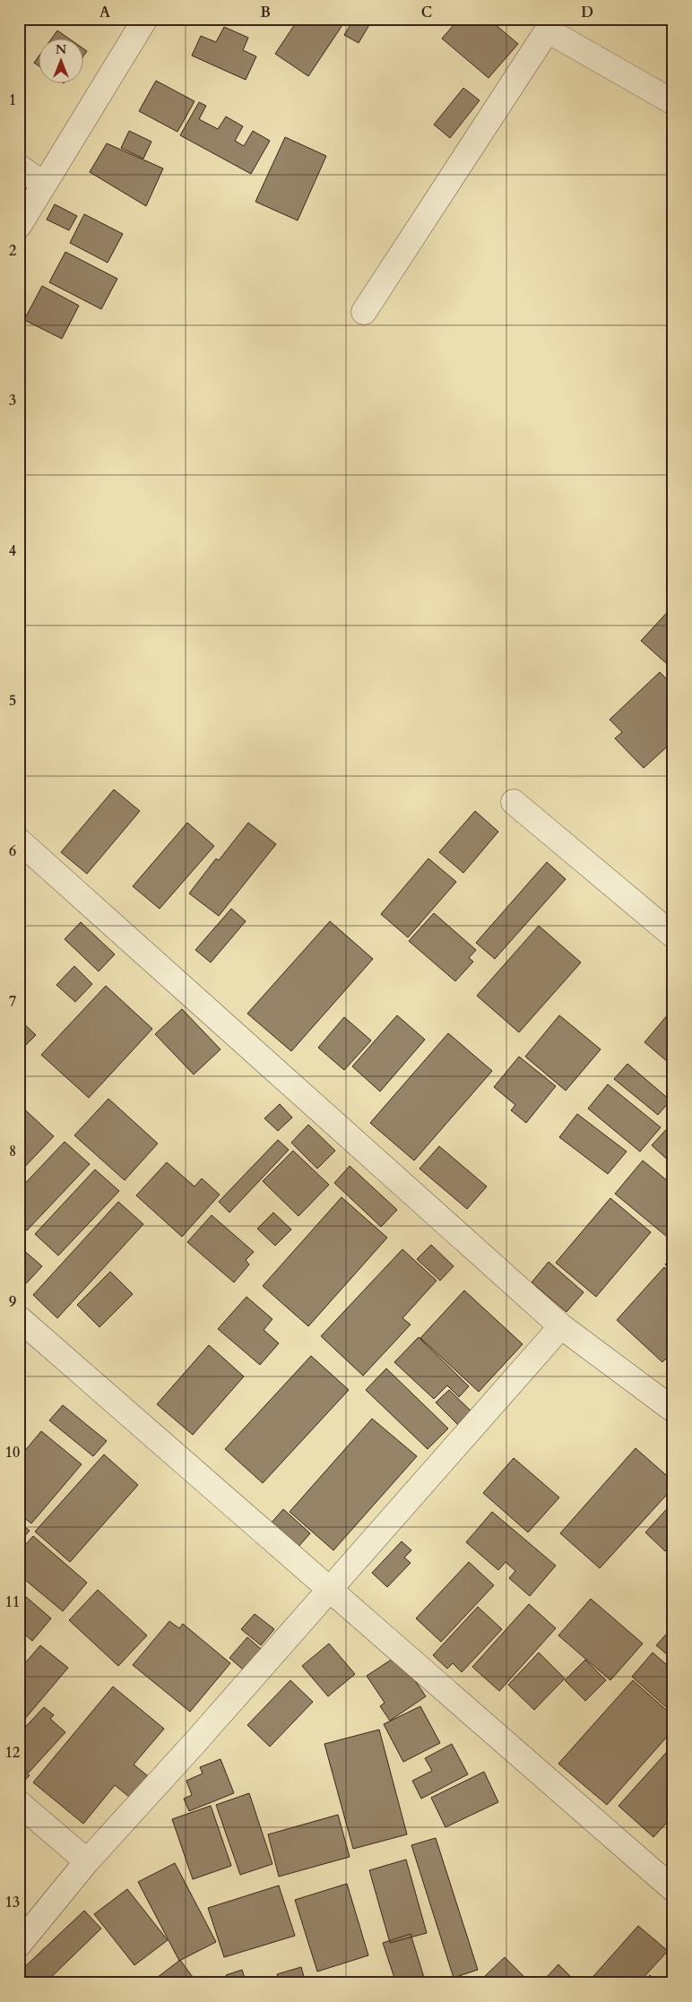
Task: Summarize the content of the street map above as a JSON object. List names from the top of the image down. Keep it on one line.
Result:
{"north":"top","grid":{"columns":["A","B","C","D"],"rows":["1","2","3","4","5","6","7","8","9","10","11","12","13"]}}
